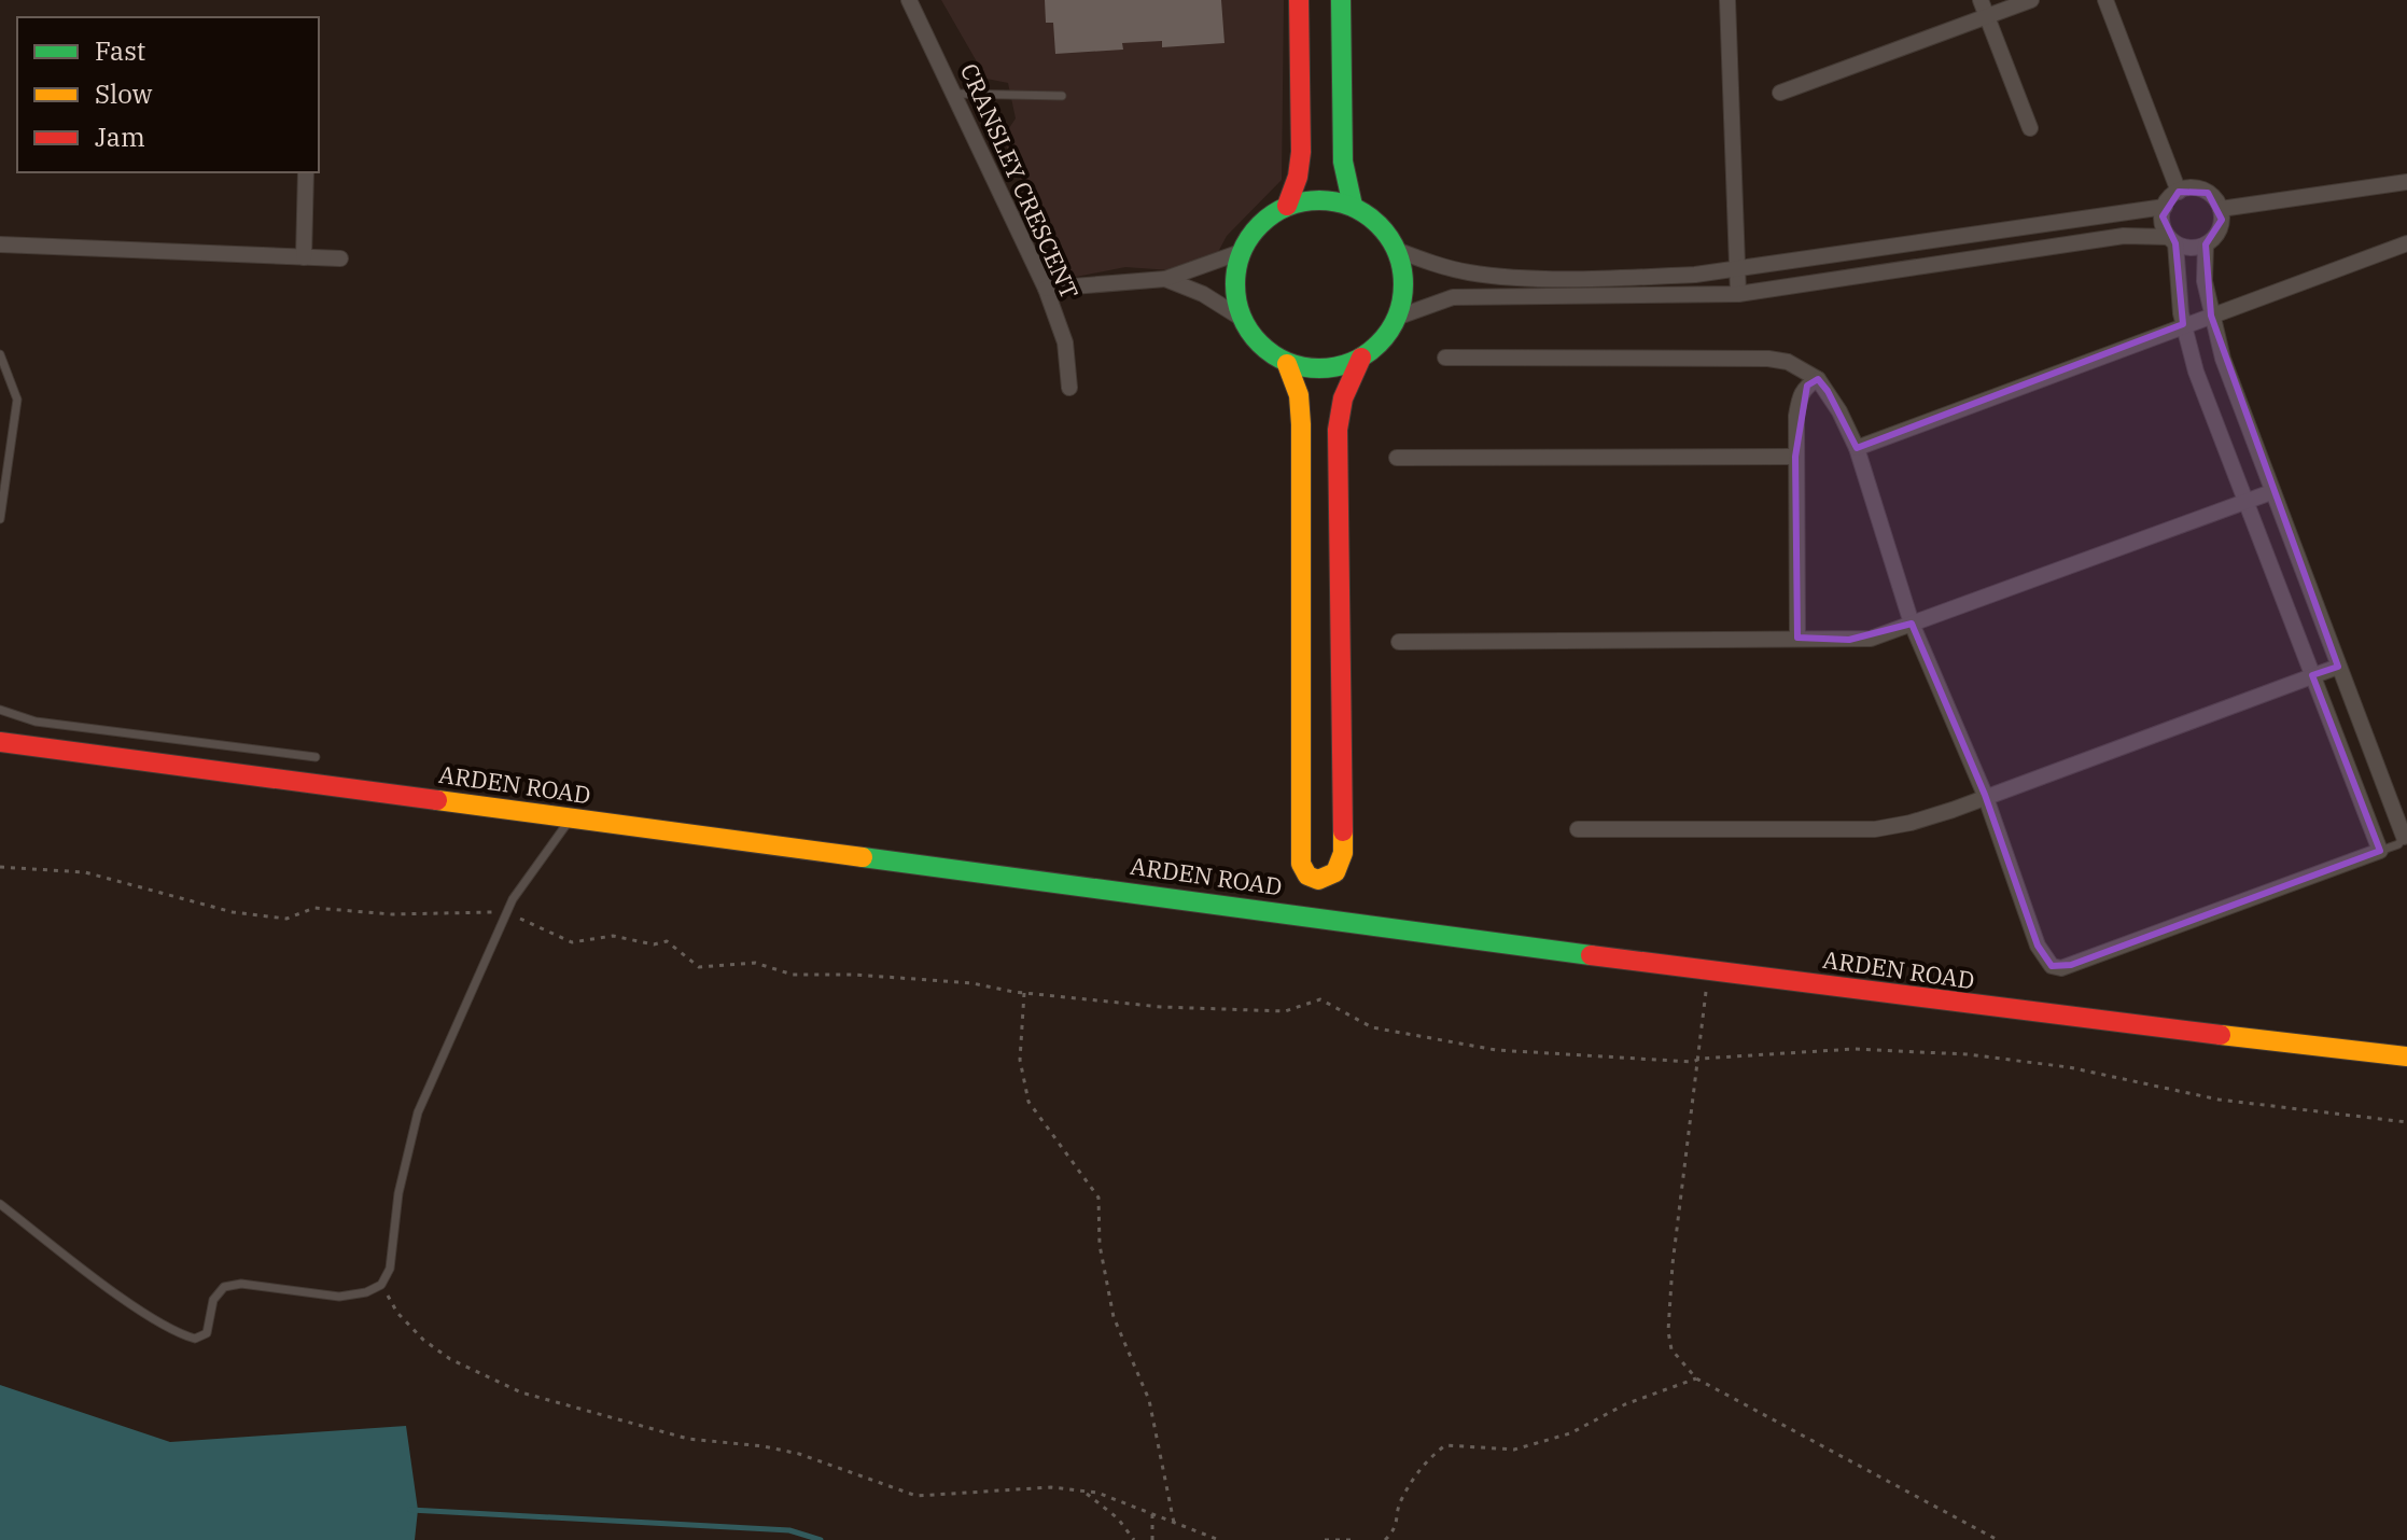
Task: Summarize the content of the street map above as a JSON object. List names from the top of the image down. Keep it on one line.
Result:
{"streets":{"street":["CRANSLEY CRESCENT","ARDEN ROAD"]},"legend":["Fast","Slow","Jam"]}
